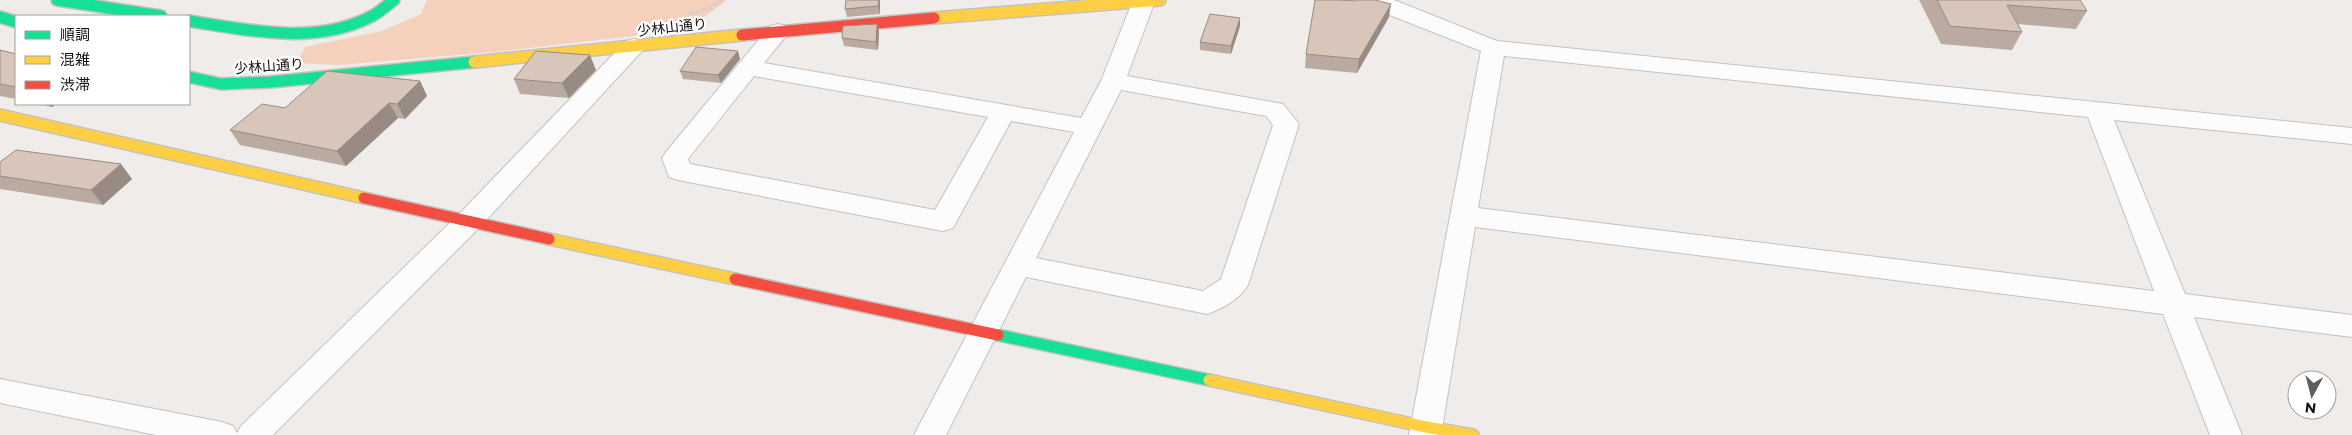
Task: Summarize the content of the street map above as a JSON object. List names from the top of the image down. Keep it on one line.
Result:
{"streets":{"street":["少林山通り"]},"legend":["順調","混雑","渋滞"],"north":"bottom"}
